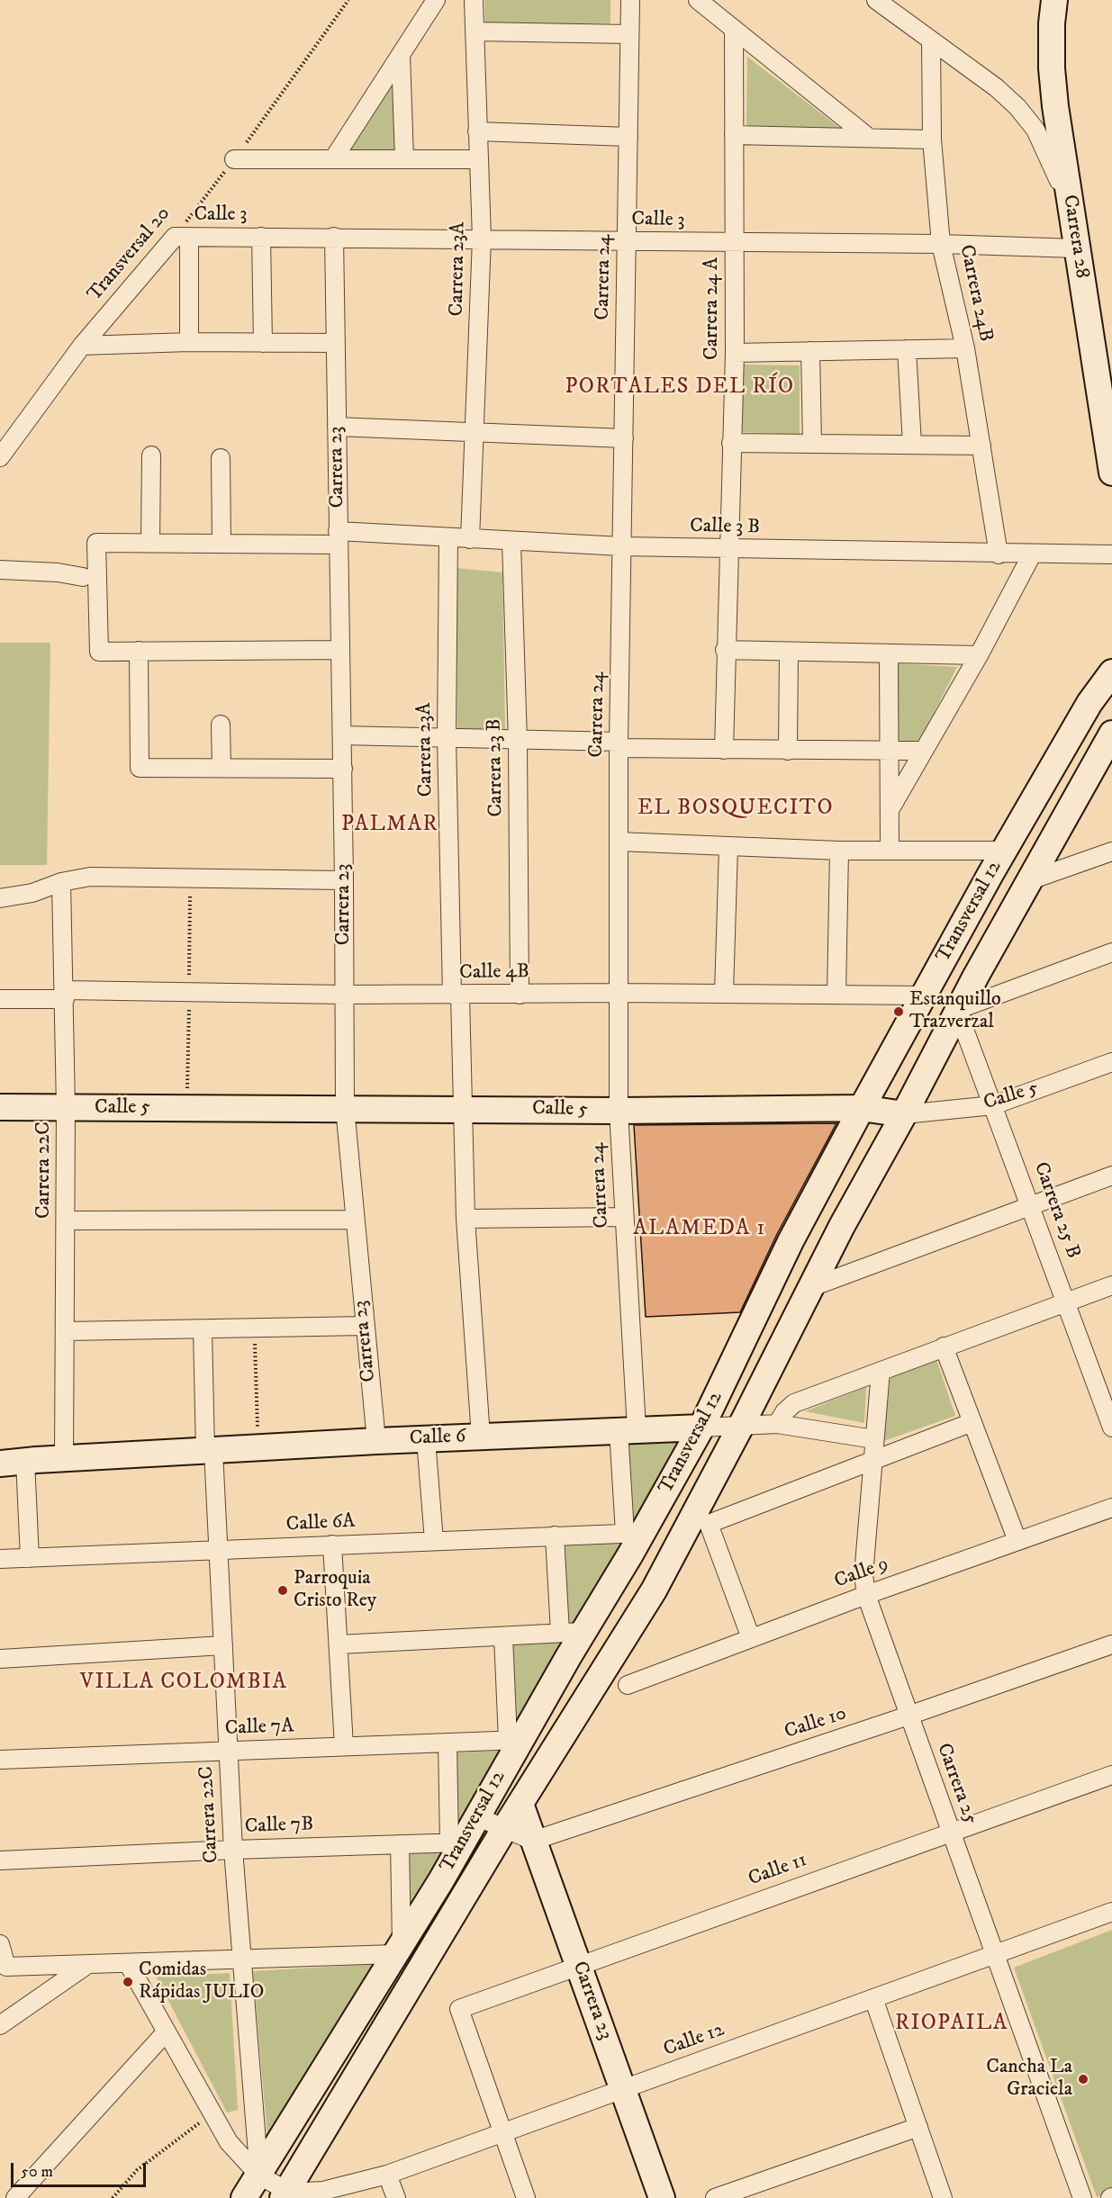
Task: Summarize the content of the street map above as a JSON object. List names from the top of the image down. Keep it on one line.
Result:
{"streets":{"main road":["Carrera 28","Carrera 23","Transversal 12","Calle 5","Calle 6"],"street":["Calle 3","Transversal 20","Carrera 23A","Carrera 24","Carrera 24B","Carrera 24 A","Calle 3 B","Carrera 23 B","Calle 4B","Carrera 22C","Carrera 25 B","Calle 6A","Calle 9","Calle 10","Calle 7A","Carrera 25","Calle 7B","Calle 11","Calle 12"]},"crossings":[["Calle 3","Carrera 28"],["Calle 3","Transversal 20"],["Calle 3","Carrera 23A"],["Calle 3","Carrera 24"],["Calle 3","Carrera 24B"],["Calle 3","Carrera 24 A"],["Calle 3","Carrera 23"],["Carrera 23A","Calle 3 B"],["Carrera 23A","Calle 4B"],["Carrera 23A","Calle 5"],["Carrera 23A","Calle 6"],["Carrera 24","Calle 3 B"],["Carrera 24","Transversal 12"],["Carrera 24","Calle 4B"],["Carrera 24","Calle 5"],["Carrera 24","Calle 6"],["Carrera 24","Calle 6A"],["Carrera 24B","Calle 3 B"],["Carrera 24 A","Calle 3 B"],["Carrera 23","Calle 3 B"],["Carrera 23","Transversal 12"],["Carrera 23","Calle 4B"],["Carrera 23","Calle 5"],["Carrera 23","Calle 6"],["Carrera 23","Calle 10"],["Carrera 23","Calle 11"],["Carrera 23","Calle 12"],["Calle 3 B","Carrera 23 B"],["Carrera 23 B","Calle 4B"],["Transversal 12","Calle 4B"],["Transversal 12","Calle 5"],["Transversal 12","Carrera 22C"],["Transversal 12","Carrera 25 B"],["Transversal 12","Calle 6"],["Transversal 12","Calle 6A"],["Transversal 12","Calle 7A"],["Transversal 12","Calle 7B"],["Transversal 12","Calle 12"],["Calle 4B","Carrera 22C"],["Calle 5","Carrera 22C"],["Calle 5","Carrera 25 B"],["Carrera 22C","Calle 6"],["Carrera 22C","Calle 6A"],["Carrera 22C","Calle 7A"],["Carrera 22C","Calle 7B"],["Calle 6","Carrera 25"],["Calle 9","Carrera 25"],["Calle 10","Carrera 25"],["Carrera 25","Calle 11"],["Carrera 25","Calle 12"],["Calle 11","Calle 12"]],"districts":["PORTALES DEL RÍO","EL BOSQUECITO","PALMAR","ALAMEDA 1","VILLA COLOMBIA","RIOPAILA"],"places":["Estanquillo Trazverzal","Parroquia Cristo Rey","Comidas Rápidas JULIO","Cancha La Graciela"],"scale_bar":"50 m"}
